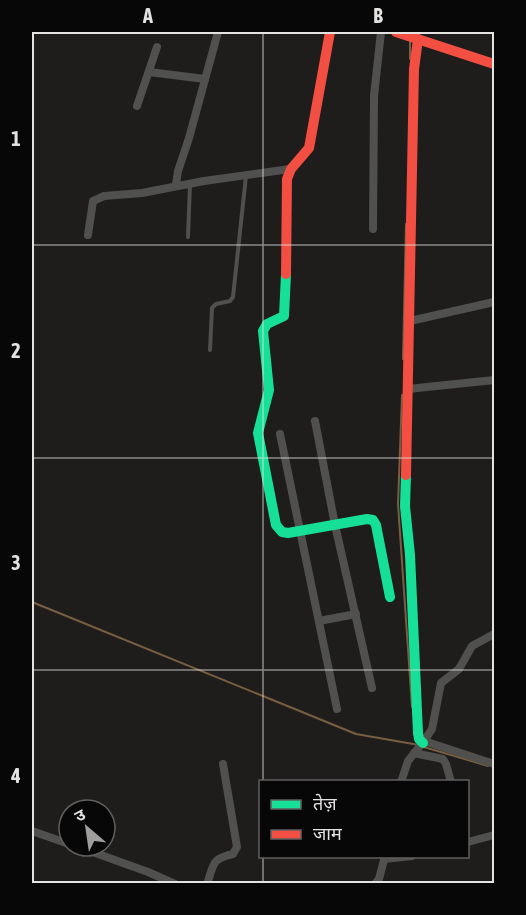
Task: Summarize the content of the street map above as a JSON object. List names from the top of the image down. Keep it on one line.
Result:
{"legend":["तेज़","जाम"],"north":"top left","grid":{"columns":["A","B"],"rows":["1","2","3","4"]}}
